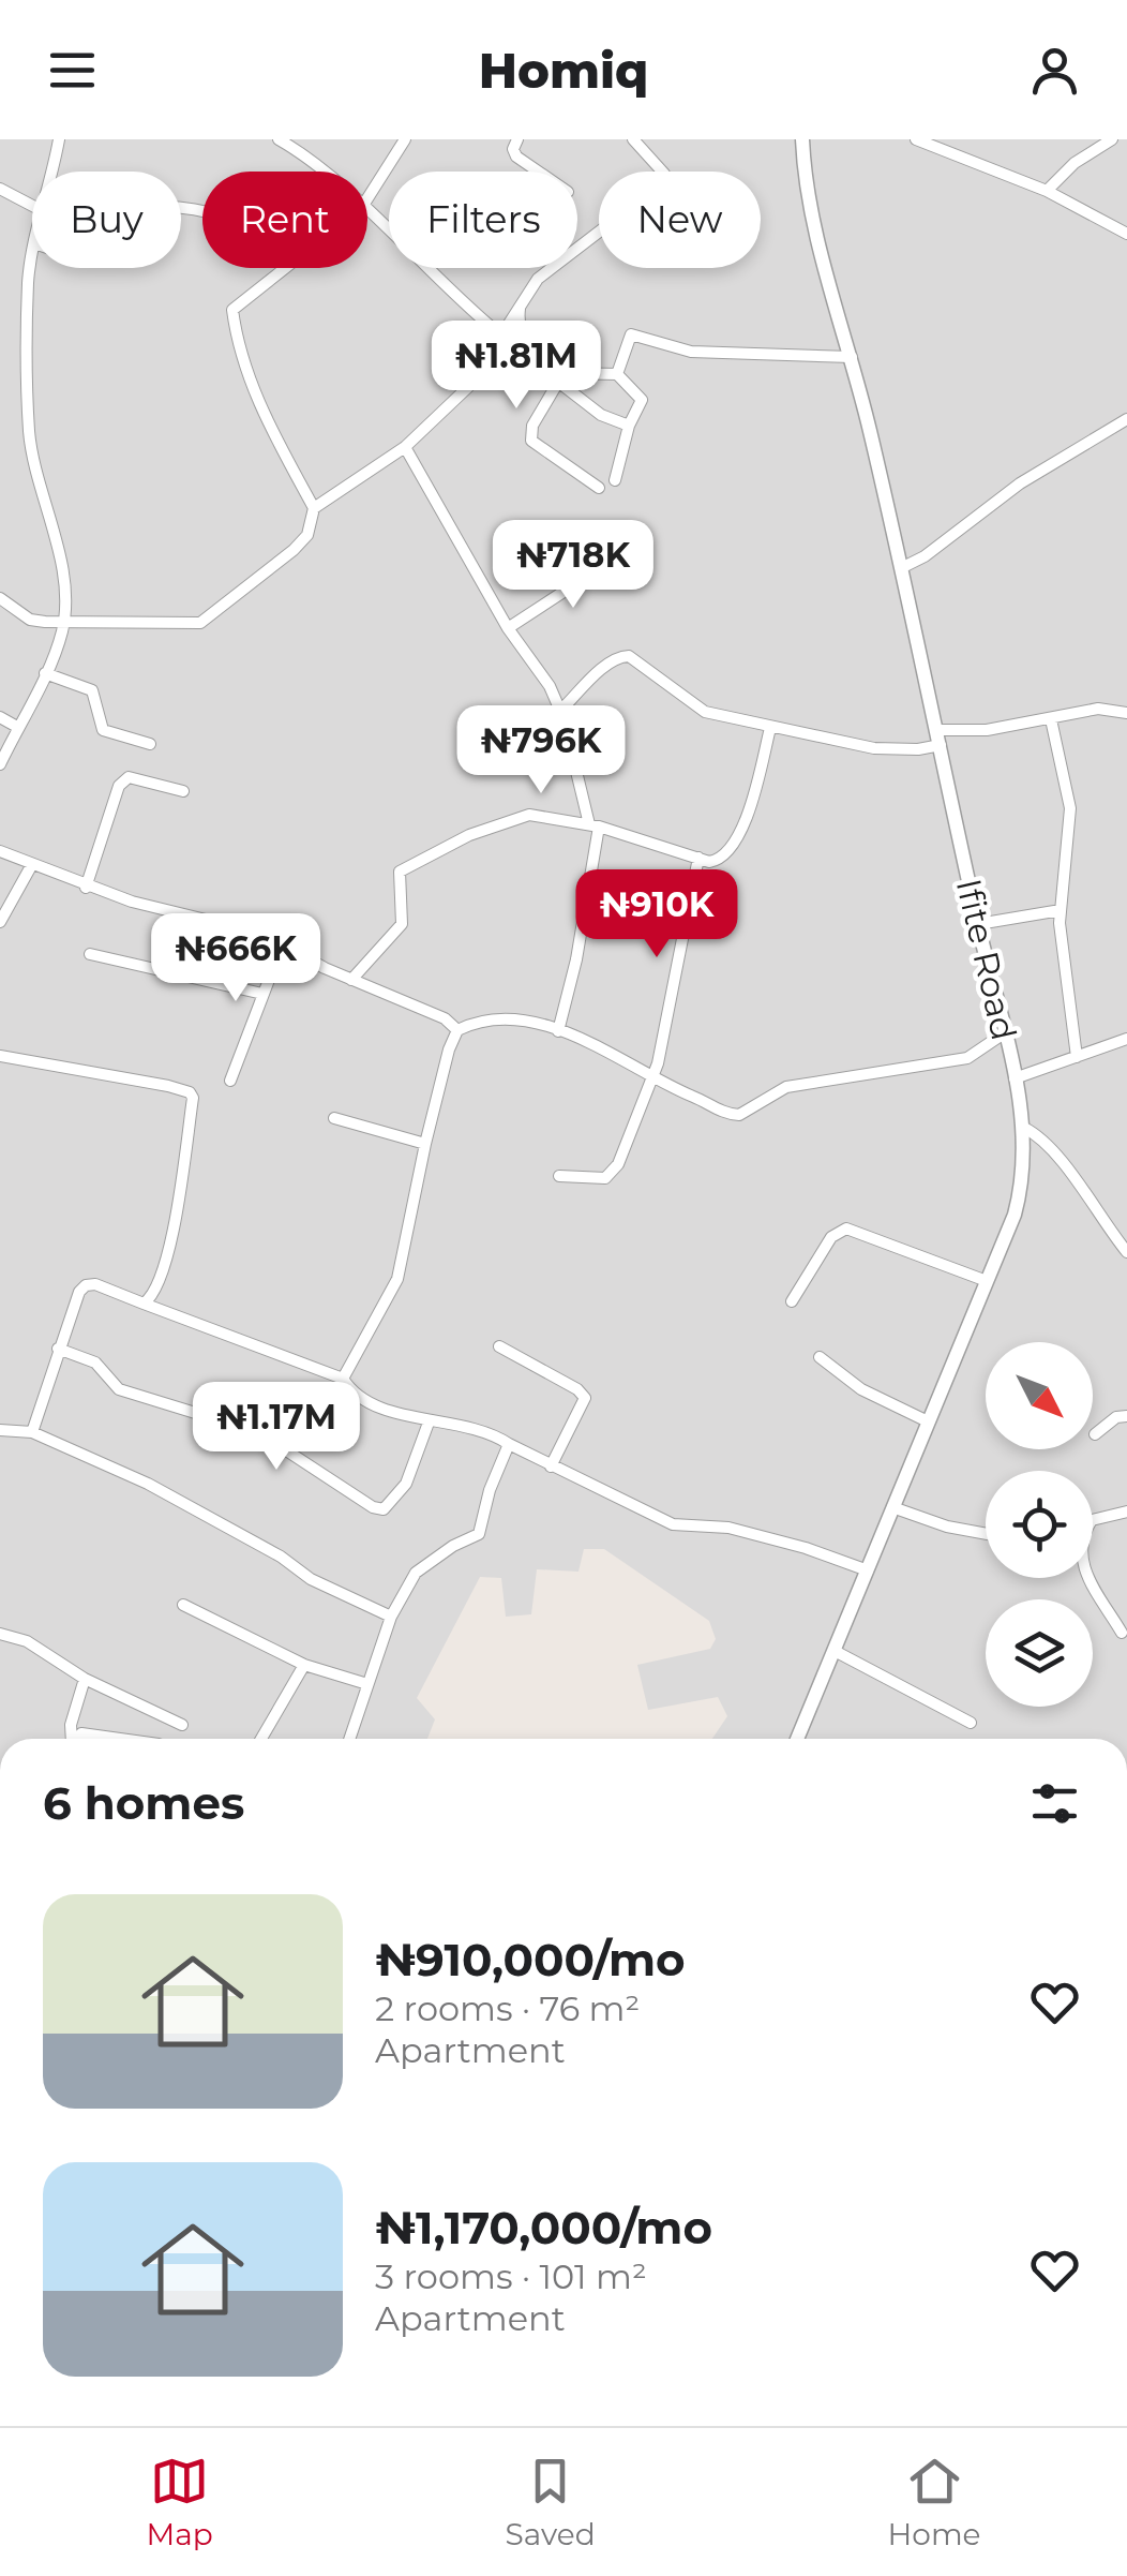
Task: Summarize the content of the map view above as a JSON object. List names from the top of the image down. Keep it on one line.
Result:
{"streets":{"street":["Ifite Road"]},"north":"bottom right","page":{"header":"Homiq","chip":["Buy","Rent","Filters","New"],"price":["₦1.81M","₦718K","₦796K","₦910K","₦666K","₦1.17M"],"heading":"6 homes","list":[{"name":"₦910,000/mo","note":"2 rooms · 76 m² · Apartment"},{"name":"₦1,170,000/mo","note":"3 rooms · 101 m² · Apartment"}],"tabs":["Map","Saved","Home"]}}
